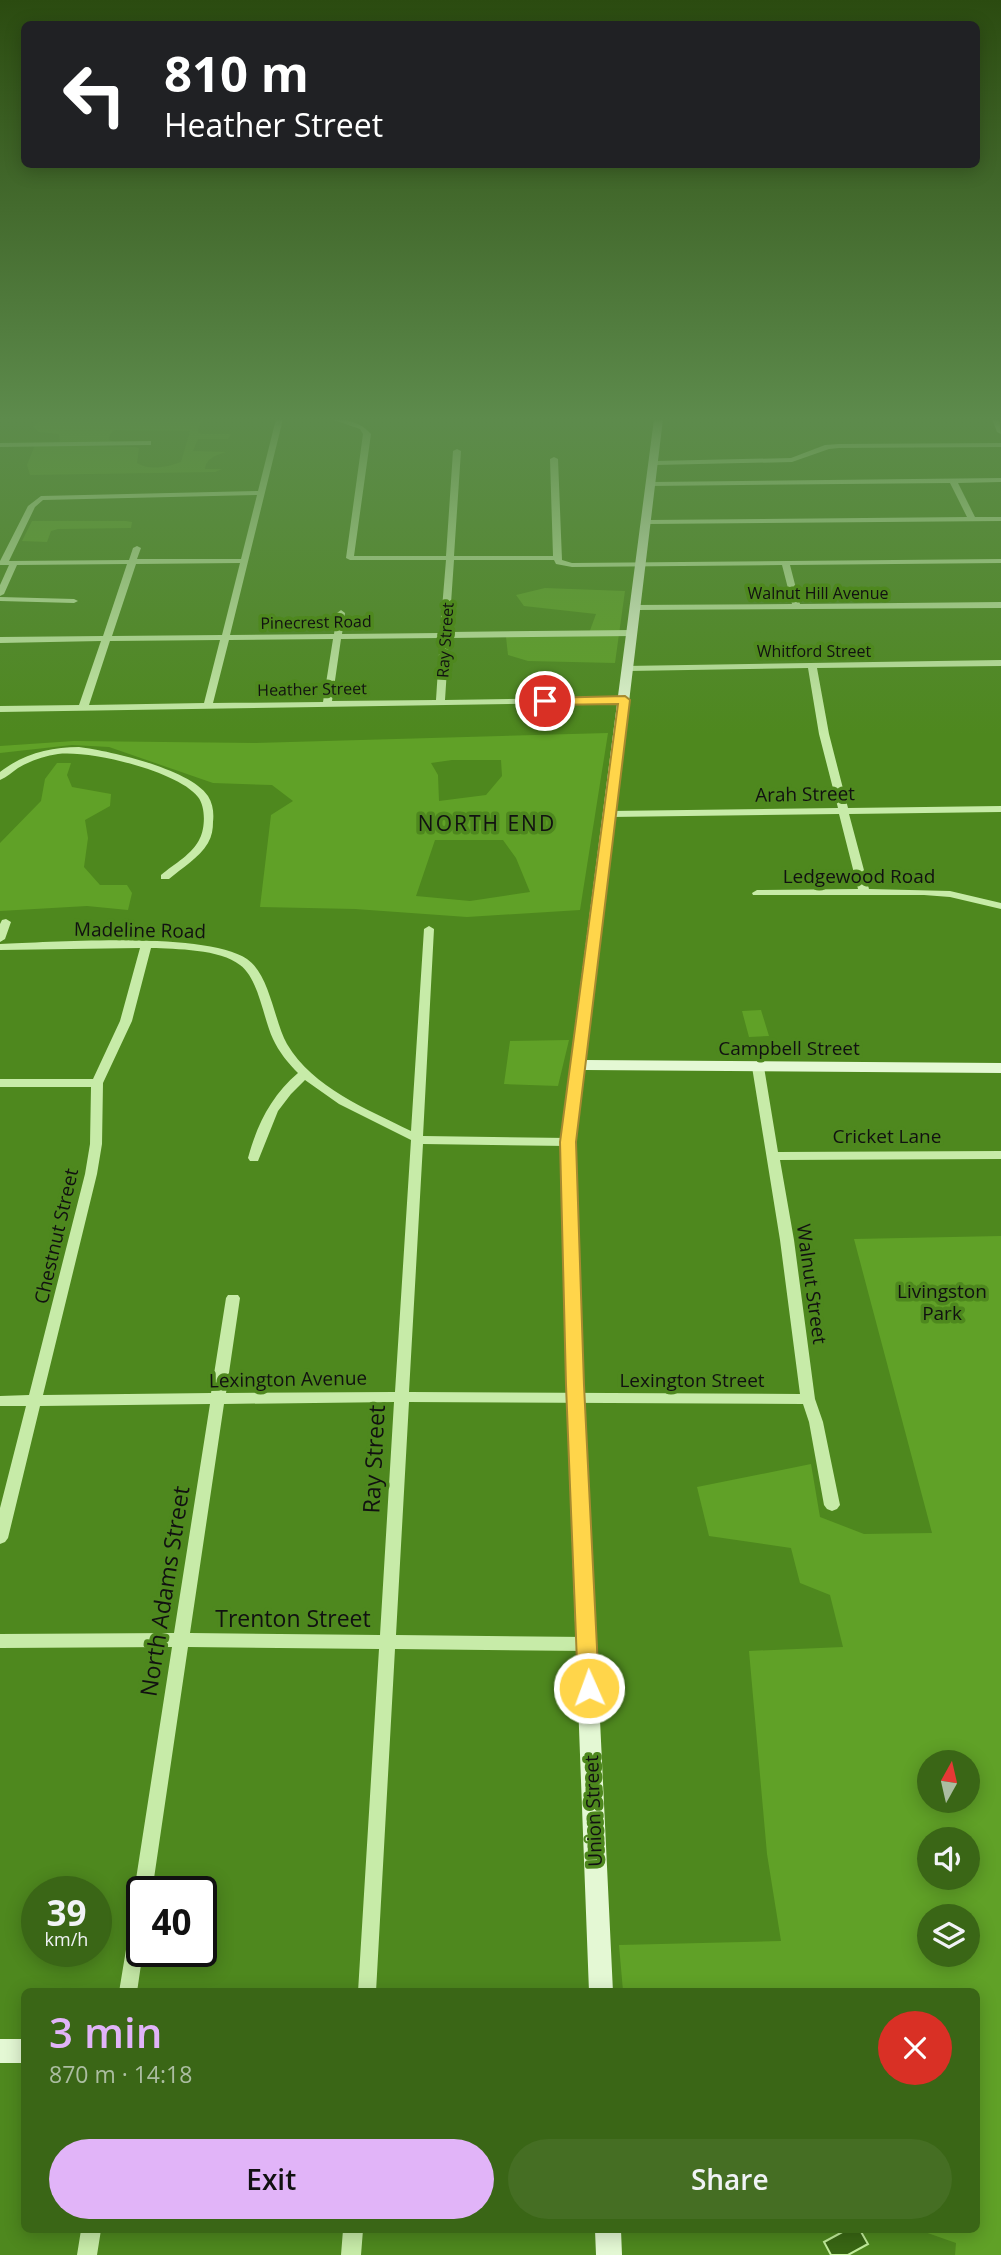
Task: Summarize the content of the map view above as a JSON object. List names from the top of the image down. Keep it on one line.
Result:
{"streets":{"street":["Walnut Hill Avenue","Pinecrest Road","Ray Street","Whitford Street","Heather Street","Arah Street","Ledgewood Road","Madeline Road","Campbell Street","Cricket Lane","Chestnut Street","Walnut Street","Lexington Avenue","Lexington Street","North Adams Street","Trenton Street","Union Street"]},"crossings":[["Walnut Hill Avenue","Union Street"],["Pinecrest Road","Ray Street"],["Pinecrest Road","Union Street"],["Ray Street","Heather Street"],["Ray Street","Madeline Road"],["Ray Street","Lexington Avenue"],["Ray Street","Trenton Street"],["Whitford Street","Union Street"],["Heather Street","Union Street"],["Arah Street","Union Street"],["Madeline Road","Chestnut Street"],["Madeline Road","Union Street"],["Campbell Street","Walnut Street"],["Campbell Street","Union Street"],["Cricket Lane","Walnut Street"],["Chestnut Street","Lexington Avenue"],["Walnut Street","Lexington Street"],["Lexington Avenue","Lexington Street"],["Lexington Avenue","North Adams Street"],["Lexington Avenue","Union Street"],["Lexington Street","Union Street"],["North Adams Street","Trenton Street"],["Trenton Street","Union Street"]],"districts":["NORTH END"],"parks":["Livingston Park"],"north":"top","page":{"turn":["810 m","Heather Street"],"speed":"39 km/h","limit":"40","heading":["3 min","870 m · 14:18"],"buttons":["Exit","Share"]}}
